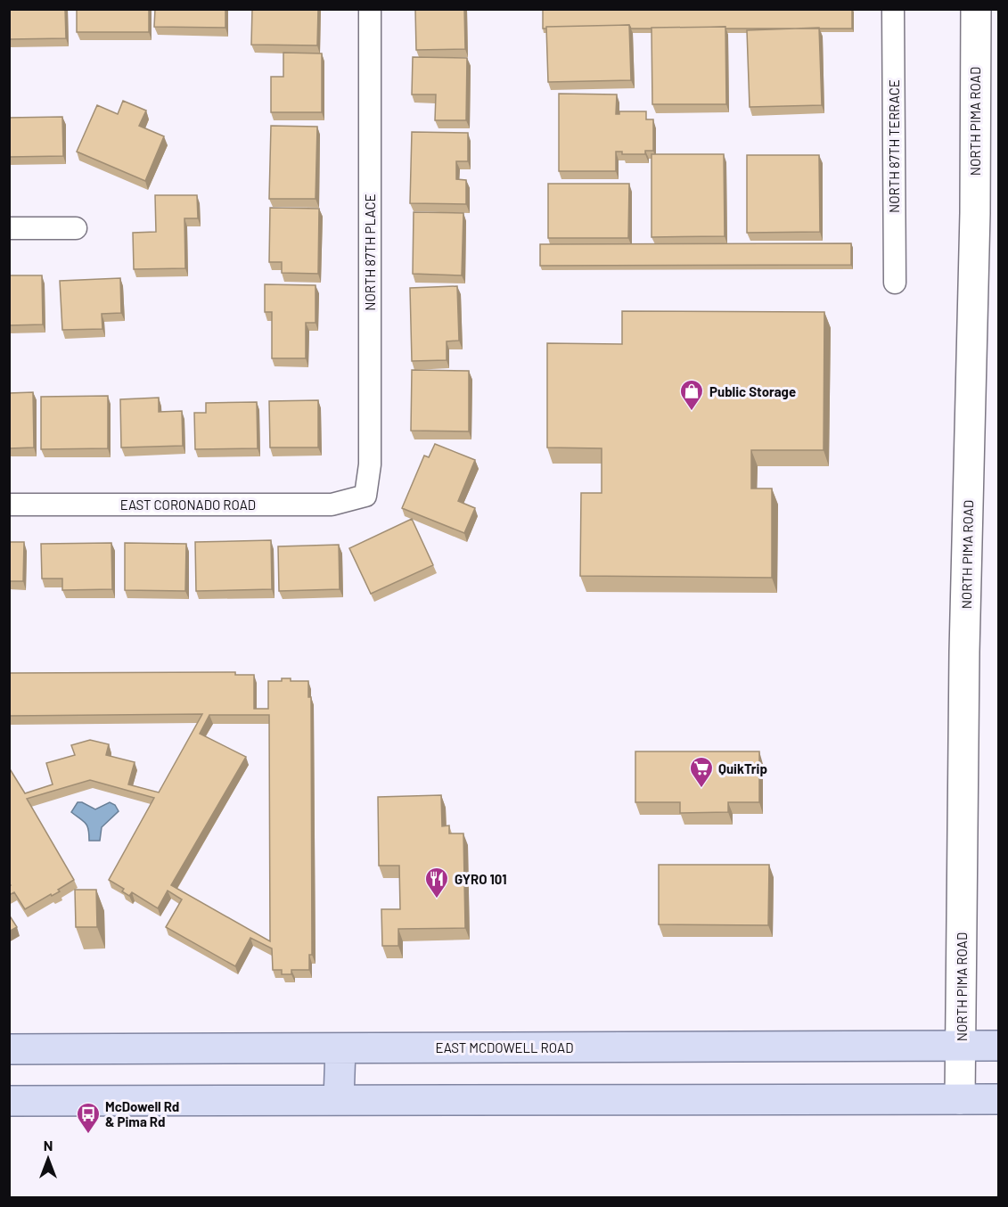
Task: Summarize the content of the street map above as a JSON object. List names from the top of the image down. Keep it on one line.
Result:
{"streets":{"main road":["NORTH PIMA ROAD","EAST MCDOWELL ROAD"],"street":["NORTH 87TH TERRACE","NORTH 87TH PLACE","EAST CORONADO ROAD"]},"crossings":[["NORTH PIMA ROAD","EAST MCDOWELL ROAD"],["NORTH 87TH PLACE","EAST CORONADO ROAD"]],"places":{"shop":["Public Storage"],"supermarket":["QuikTrip"],"restaurant":["GYRO 101"],"bus stop":["McDowell Rd & Pima Rd"]},"north":"top"}
